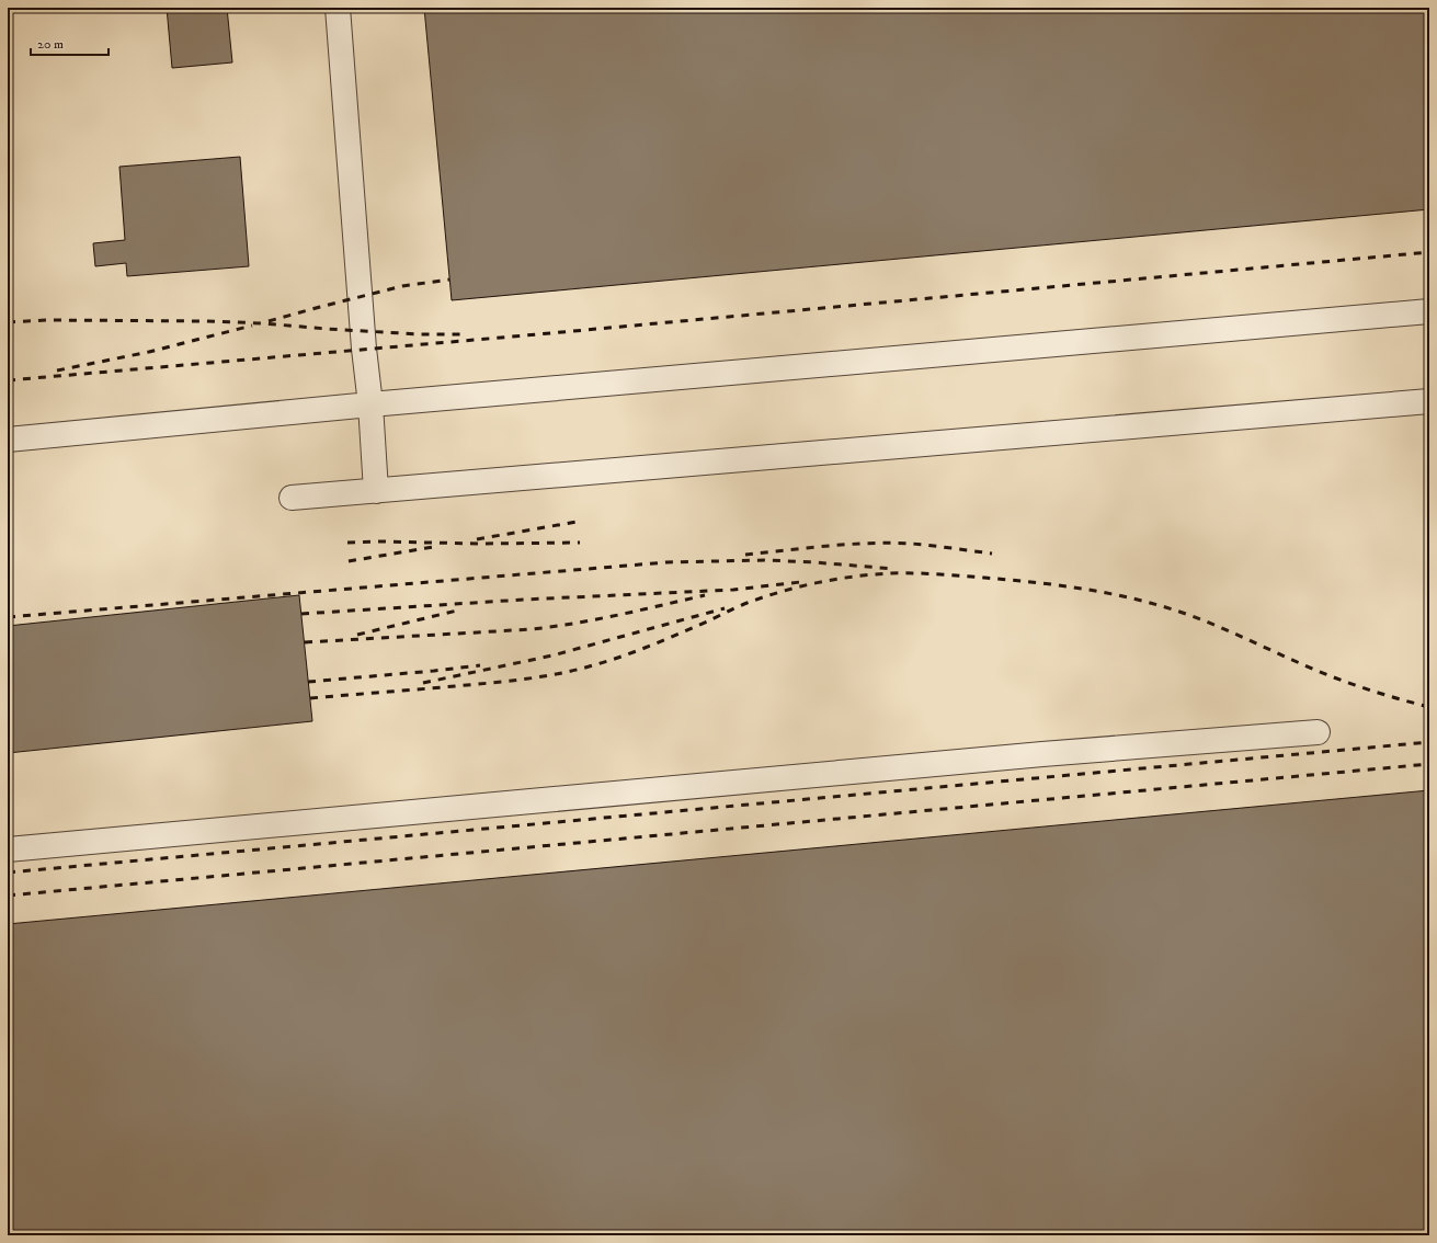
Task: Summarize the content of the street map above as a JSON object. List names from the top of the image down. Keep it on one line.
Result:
{"scale_bar":"20 m"}
